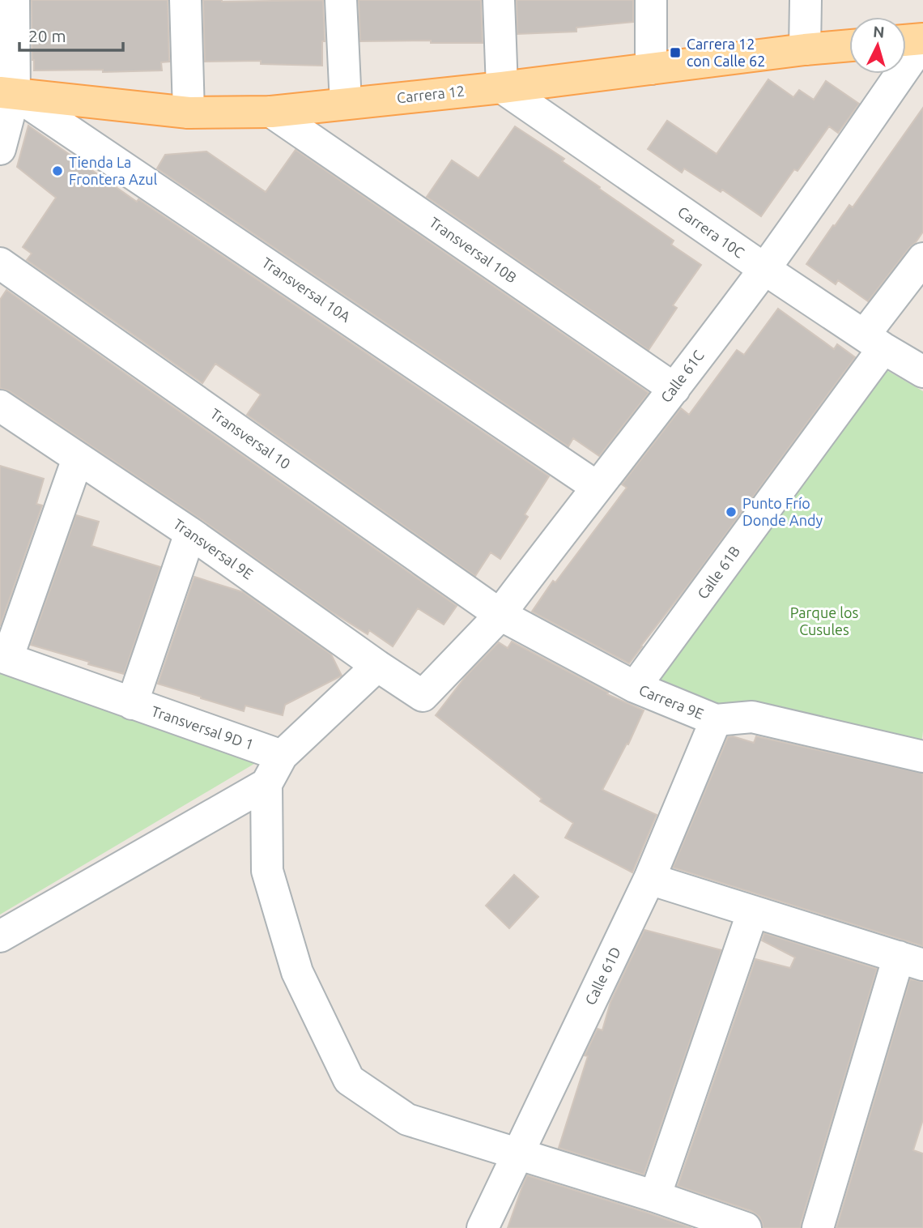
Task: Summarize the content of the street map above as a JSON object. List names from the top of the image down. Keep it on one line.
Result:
{"streets":{"main road":["Carrera 12"],"street":["Carrera 10C","Transversal 10B","Transversal 10A","Calle 61C","Transversal 10","Transversal 9E","Calle 61B","Carrera 9E","Transversal 9D 1","Calle 61D"]},"crossings":[["Carrera 12","Carrera 10C"],["Carrera 12","Transversal 10B"],["Carrera 12","Transversal 10A"],["Carrera 10C","Calle 61C"],["Carrera 10C","Calle 61B"],["Transversal 10B","Calle 61C"],["Transversal 10A","Calle 61C"],["Calle 61C","Transversal 10"],["Calle 61C","Transversal 9E"],["Calle 61C","Carrera 9E"],["Transversal 10","Carrera 9E"],["Calle 61B","Carrera 9E"],["Carrera 9E","Calle 61D"]],"parks":["Parque los Cusules"],"places":{"transit":["Carrera 12 con Calle 62"],"other":["Tienda La Frontera Azul","Punto Frío Donde Andy"]},"scale_bar":"20 m","north":"top"}
